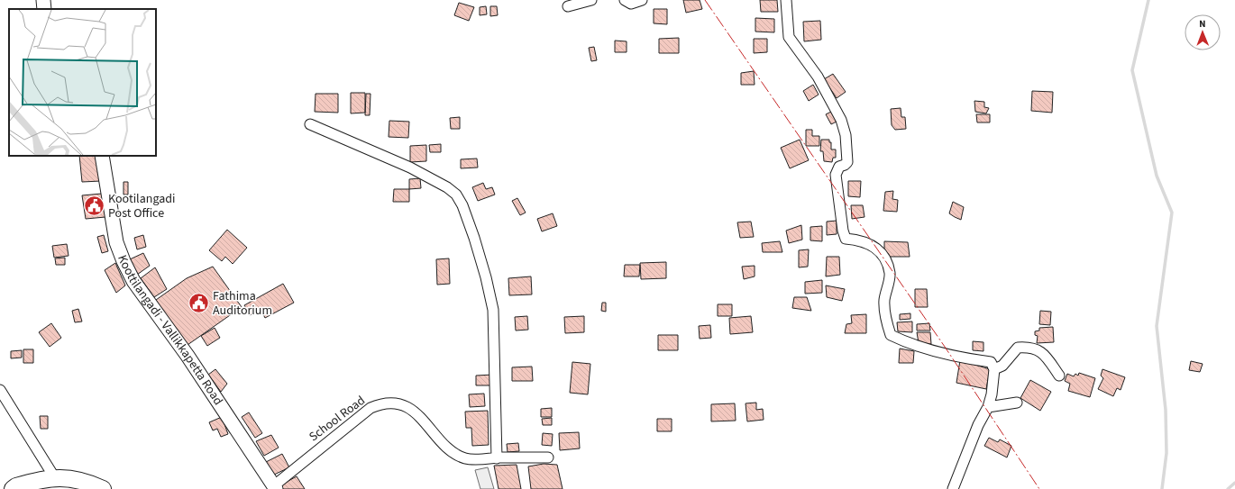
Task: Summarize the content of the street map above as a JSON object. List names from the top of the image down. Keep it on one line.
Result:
{"streets":{"main road":["Koottilangadi - Vallikkapetta Road"],"street":["School Road"]},"crossings":[["Koottilangadi - Vallikkapetta Road","School Road"]],"places":{"public building":["Kootilangadi Post Office","Fathima Auditorium"]},"north":"top"}
